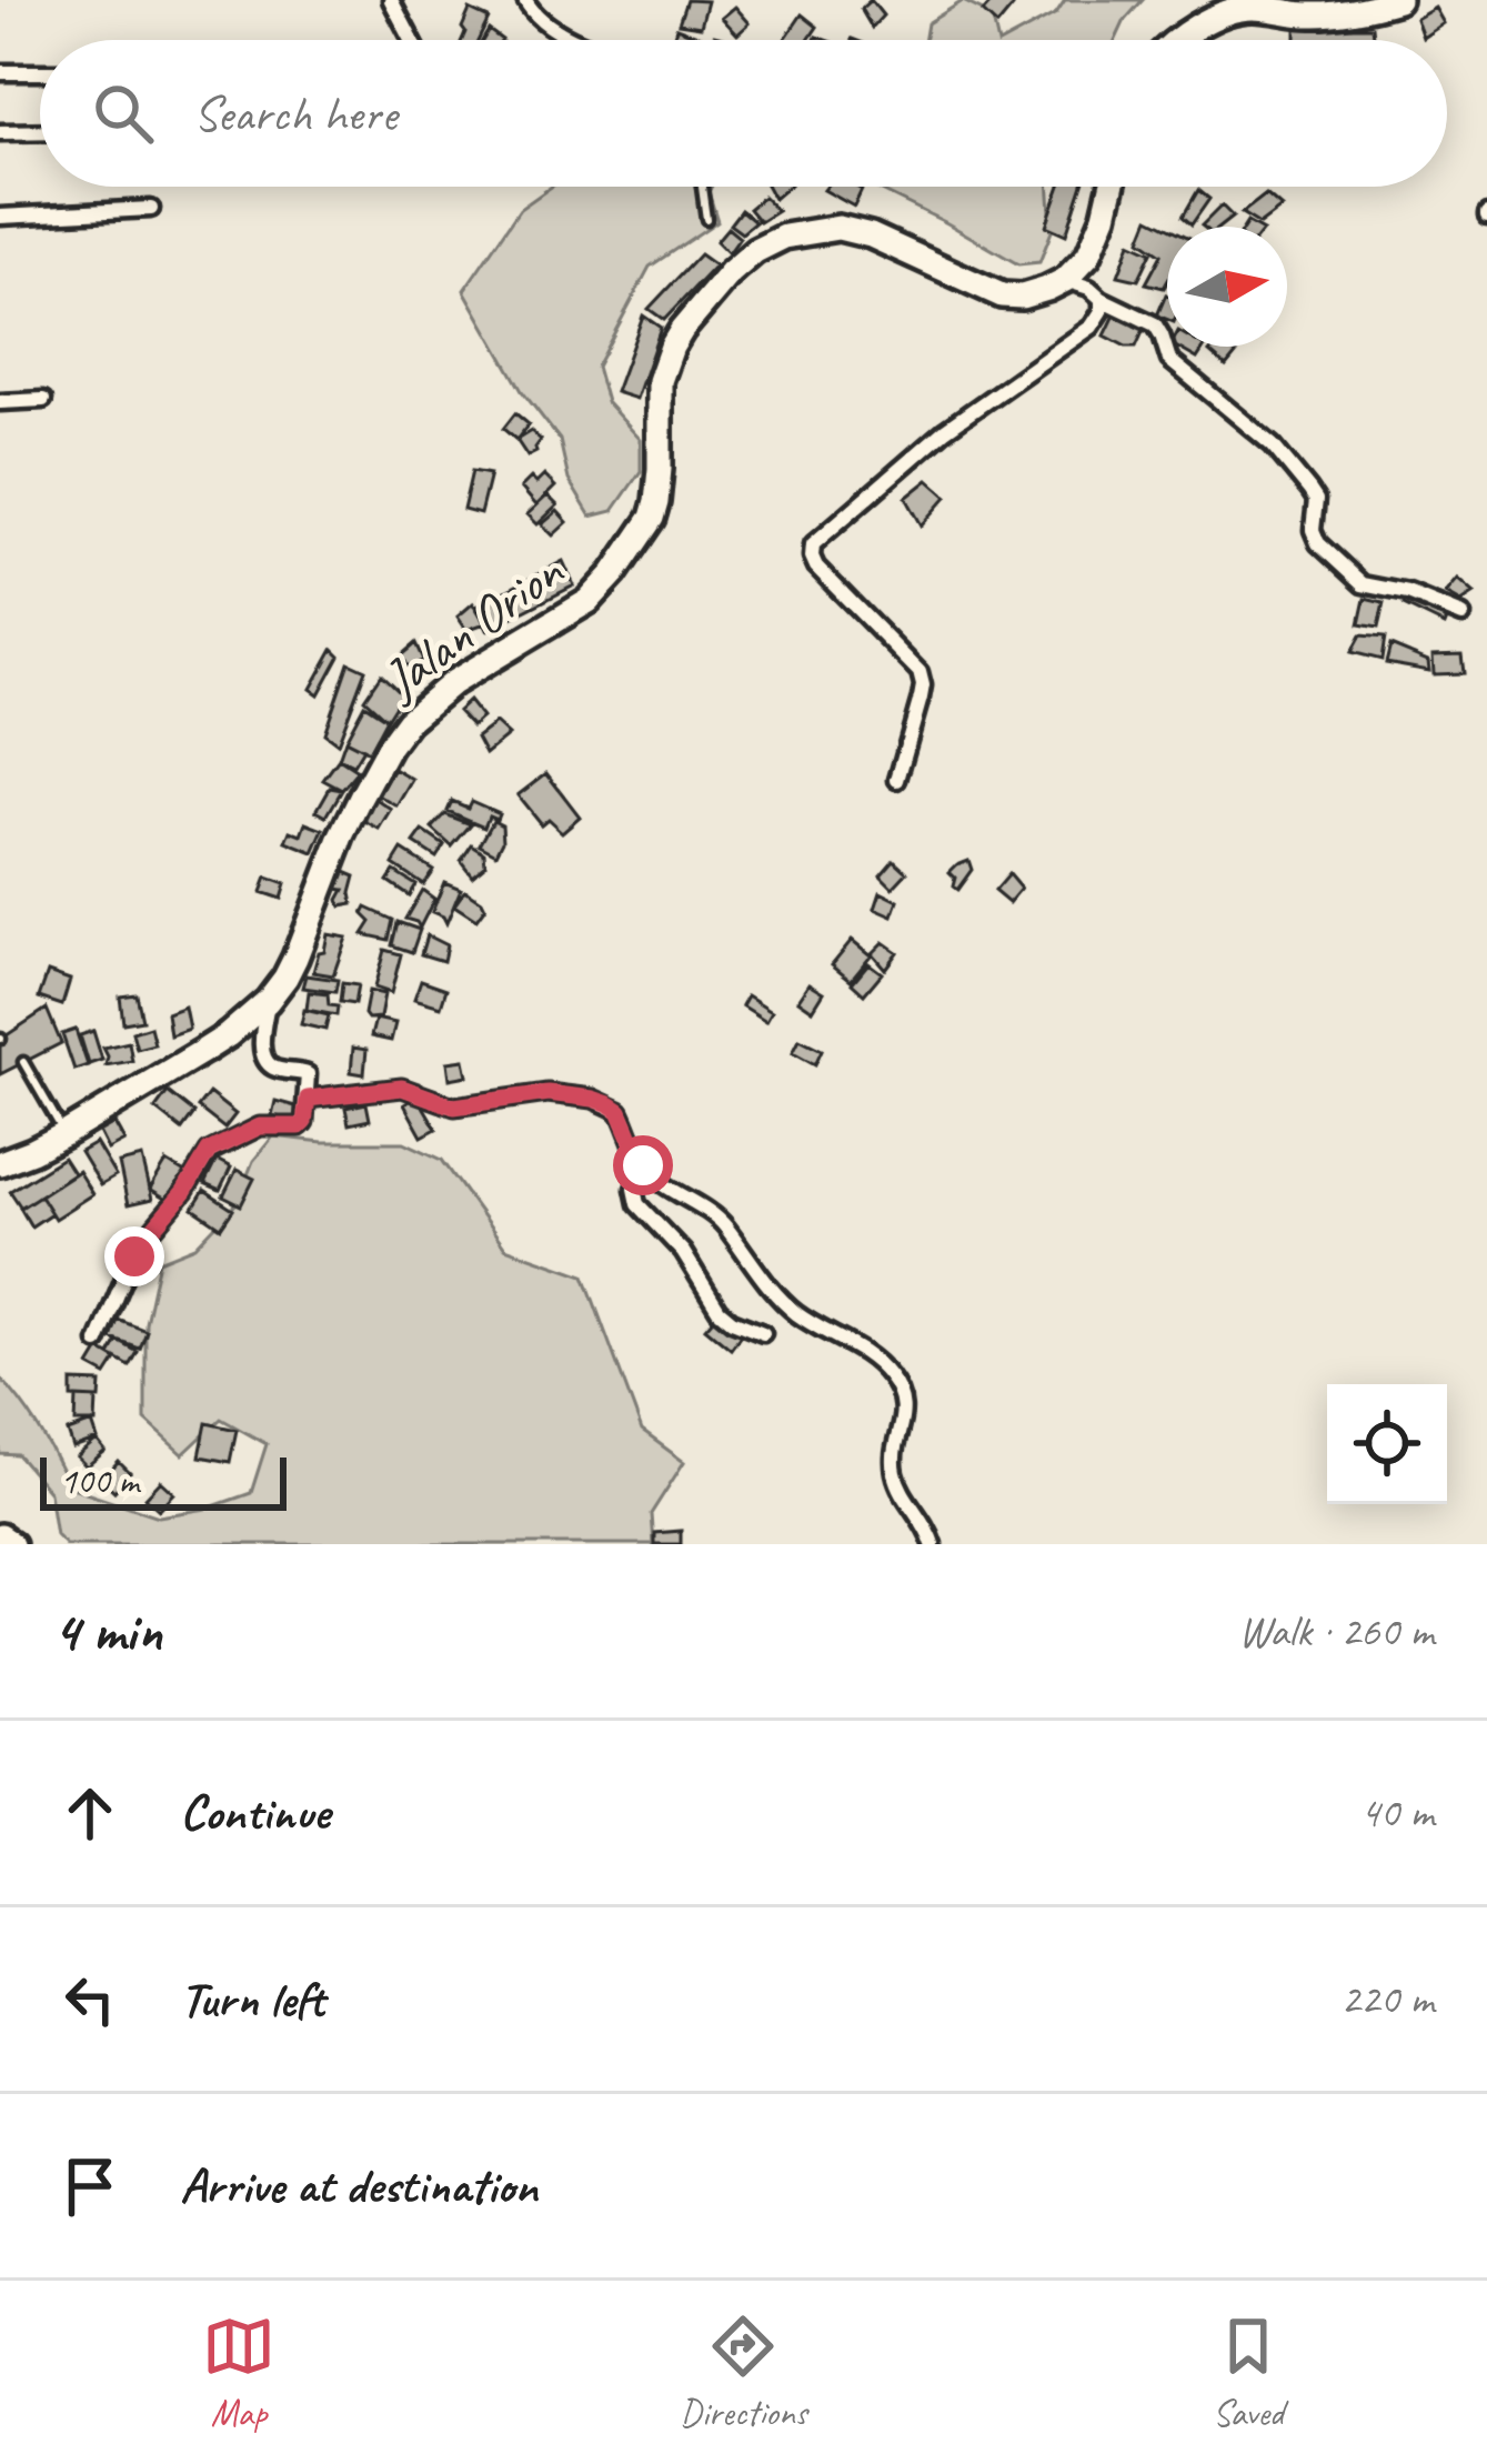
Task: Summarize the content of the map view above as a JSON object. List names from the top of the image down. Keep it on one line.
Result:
{"streets":{"highway":["Jalan Orion"]},"scale_bar":"100 m","north":"right","page":{"search":"Search here","scale":"100 m","heading":["4 min","Walk · 260 m"],"list":[["Continue","40 m"],["Turn left","220 m"],"Arrive at destination"],"nav":["Map","Directions","Saved"]}}
